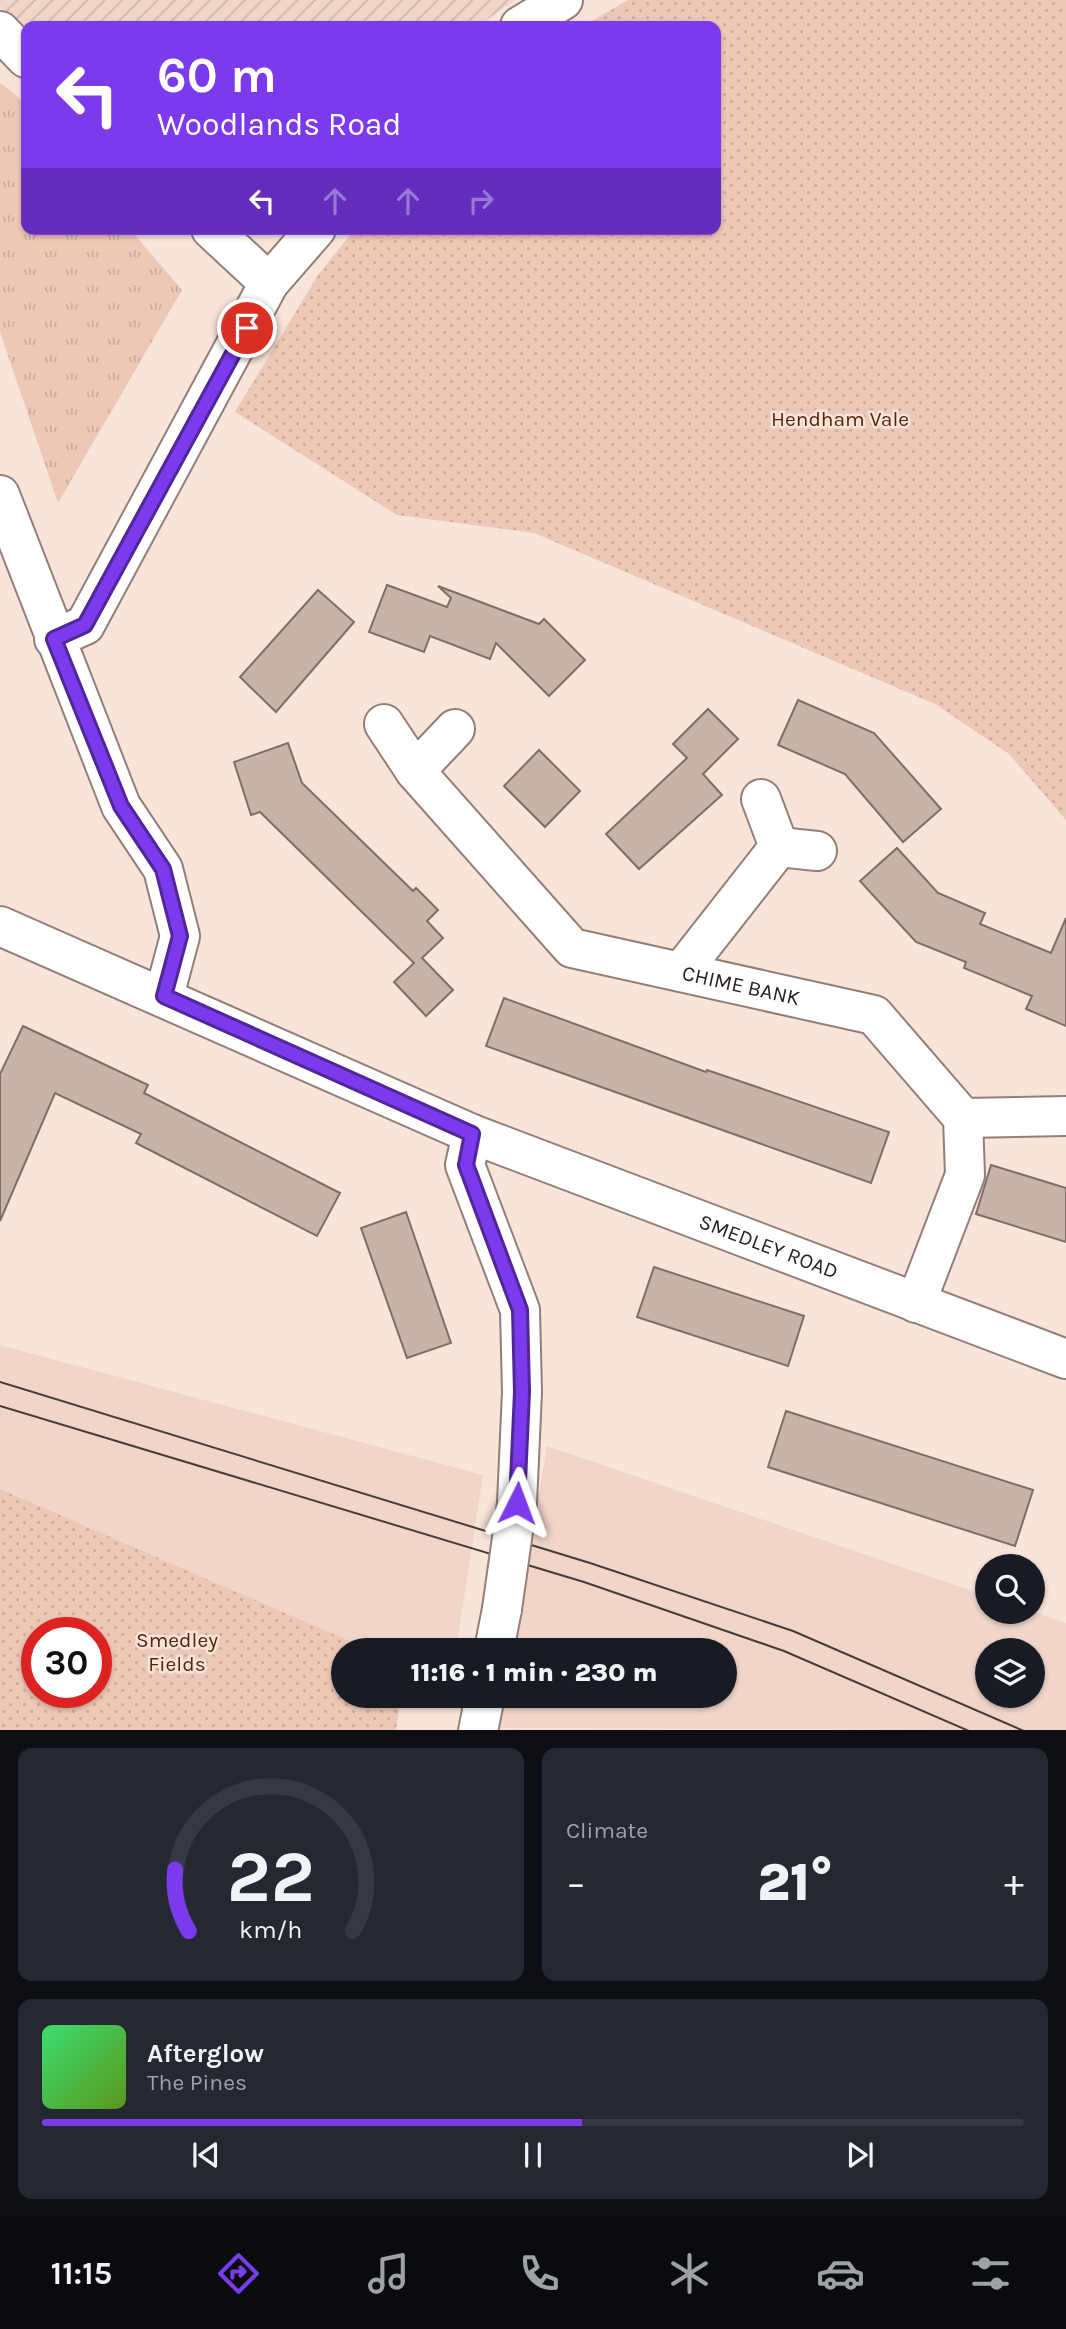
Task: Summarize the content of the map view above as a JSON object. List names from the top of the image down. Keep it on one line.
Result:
{"streets":{"street":["CHIME BANK","SMEDLEY ROAD"]},"parks":["Hendham Vale","Smedley Fields"],"page":{"turn":["60 m","Woodlands Road"],"limit":"30","trip":"11:16 · 1 min · 230 m","tile":"Climate","heat":["−","21°","+"],"song":["Afterglow","The Pines"],"tabs":"11:15","gauge":["22","km/h"]}}
